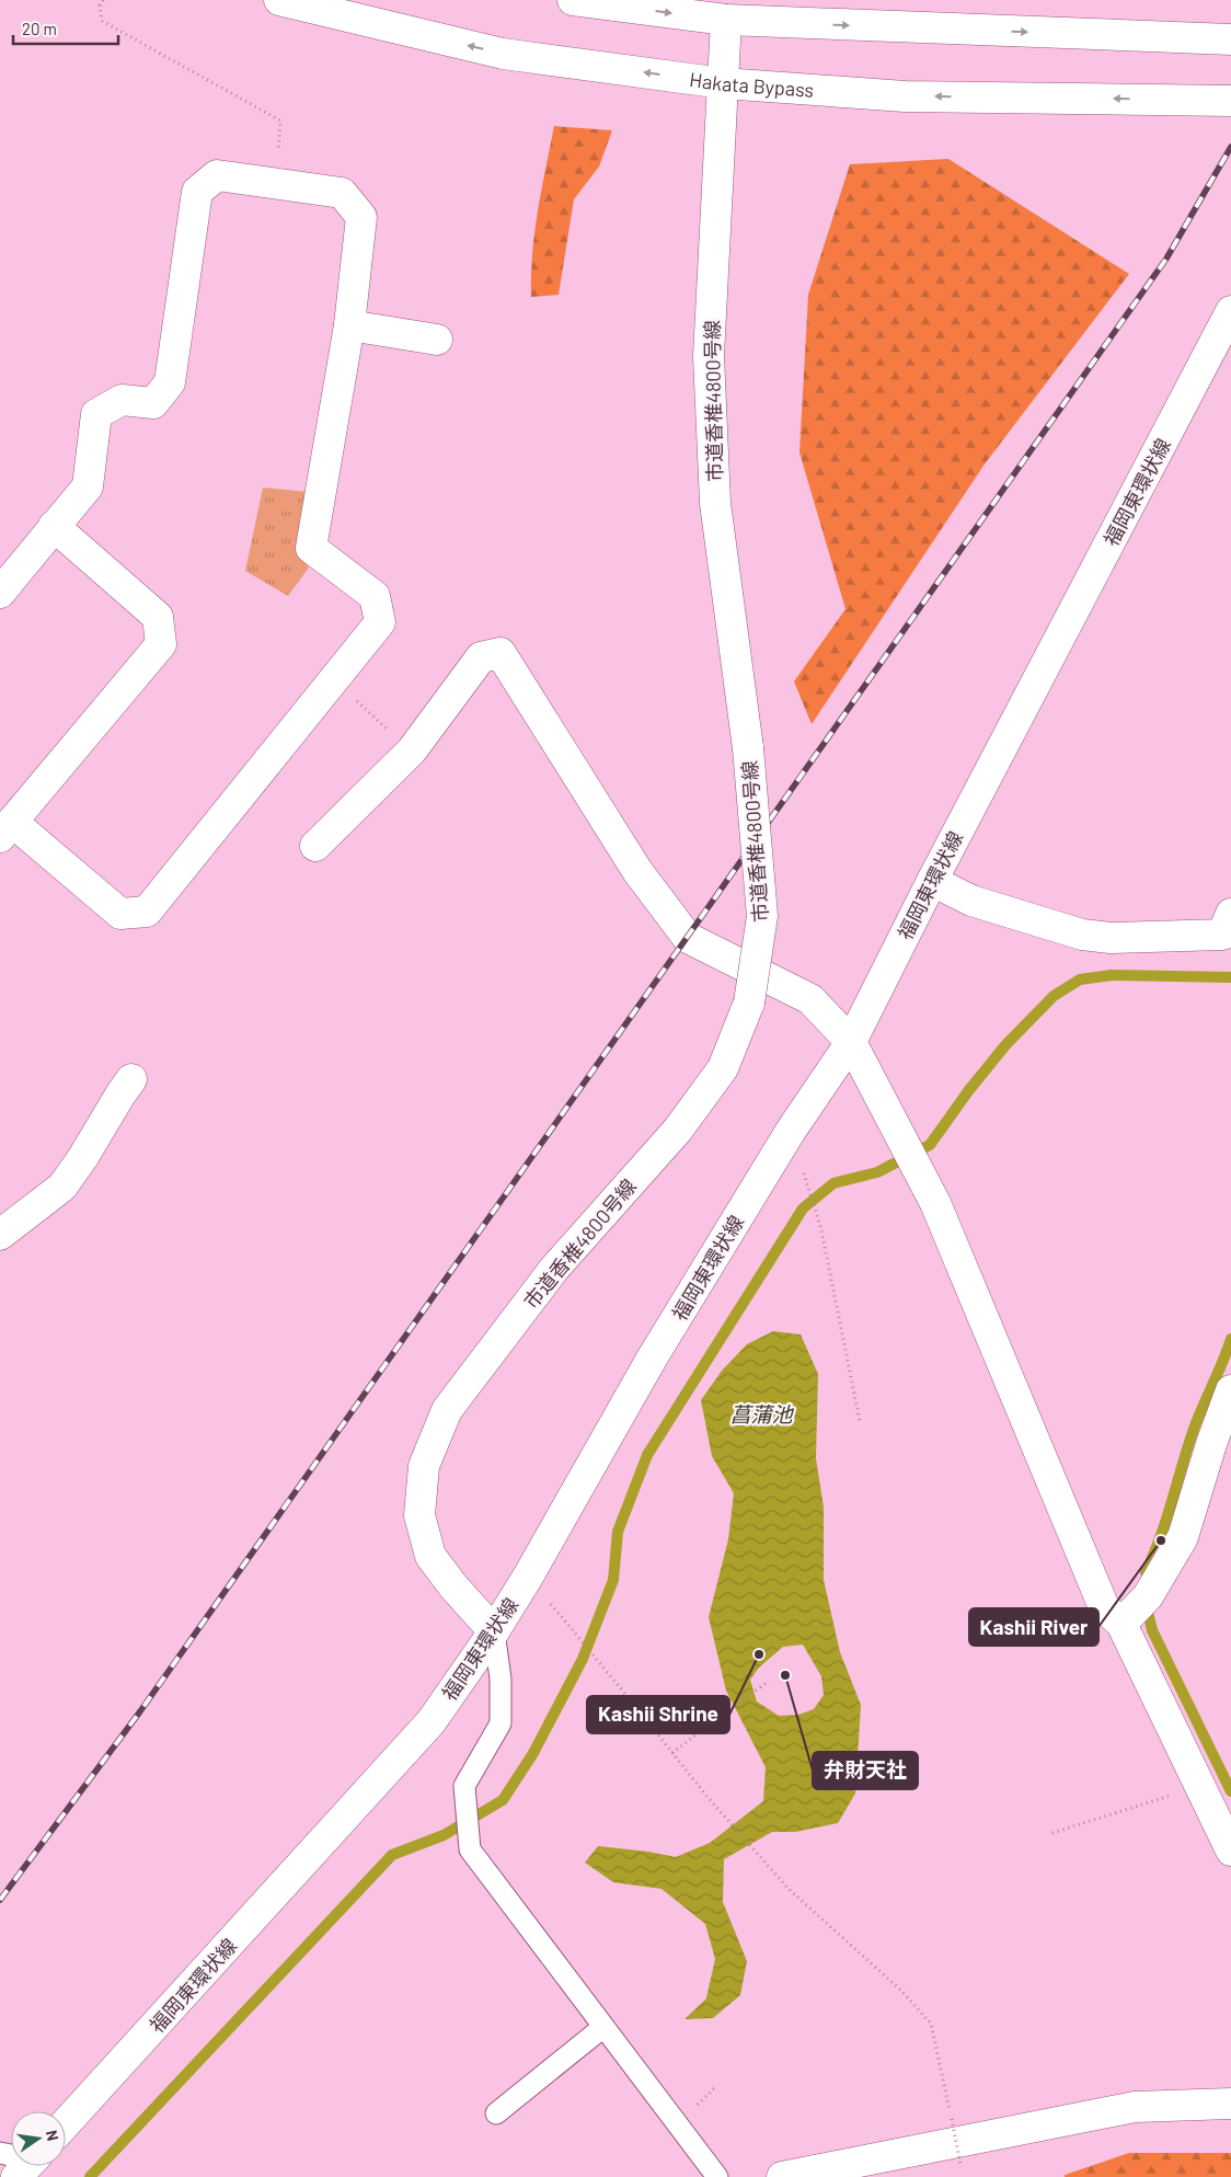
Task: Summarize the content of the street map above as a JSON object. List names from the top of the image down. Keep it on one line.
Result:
{"streets":{"main road":["Hakata Bypass","市道香椎4800号線","福岡東環状線"]},"crossings":[["Hakata Bypass","市道香椎4800号線"],["市道香椎4800号線","福岡東環状線"]],"water":["菖蒲池"],"places":["Kashii River","Kashii Shrine","弁財天社"],"scale_bar":"20 m","north":"right"}
